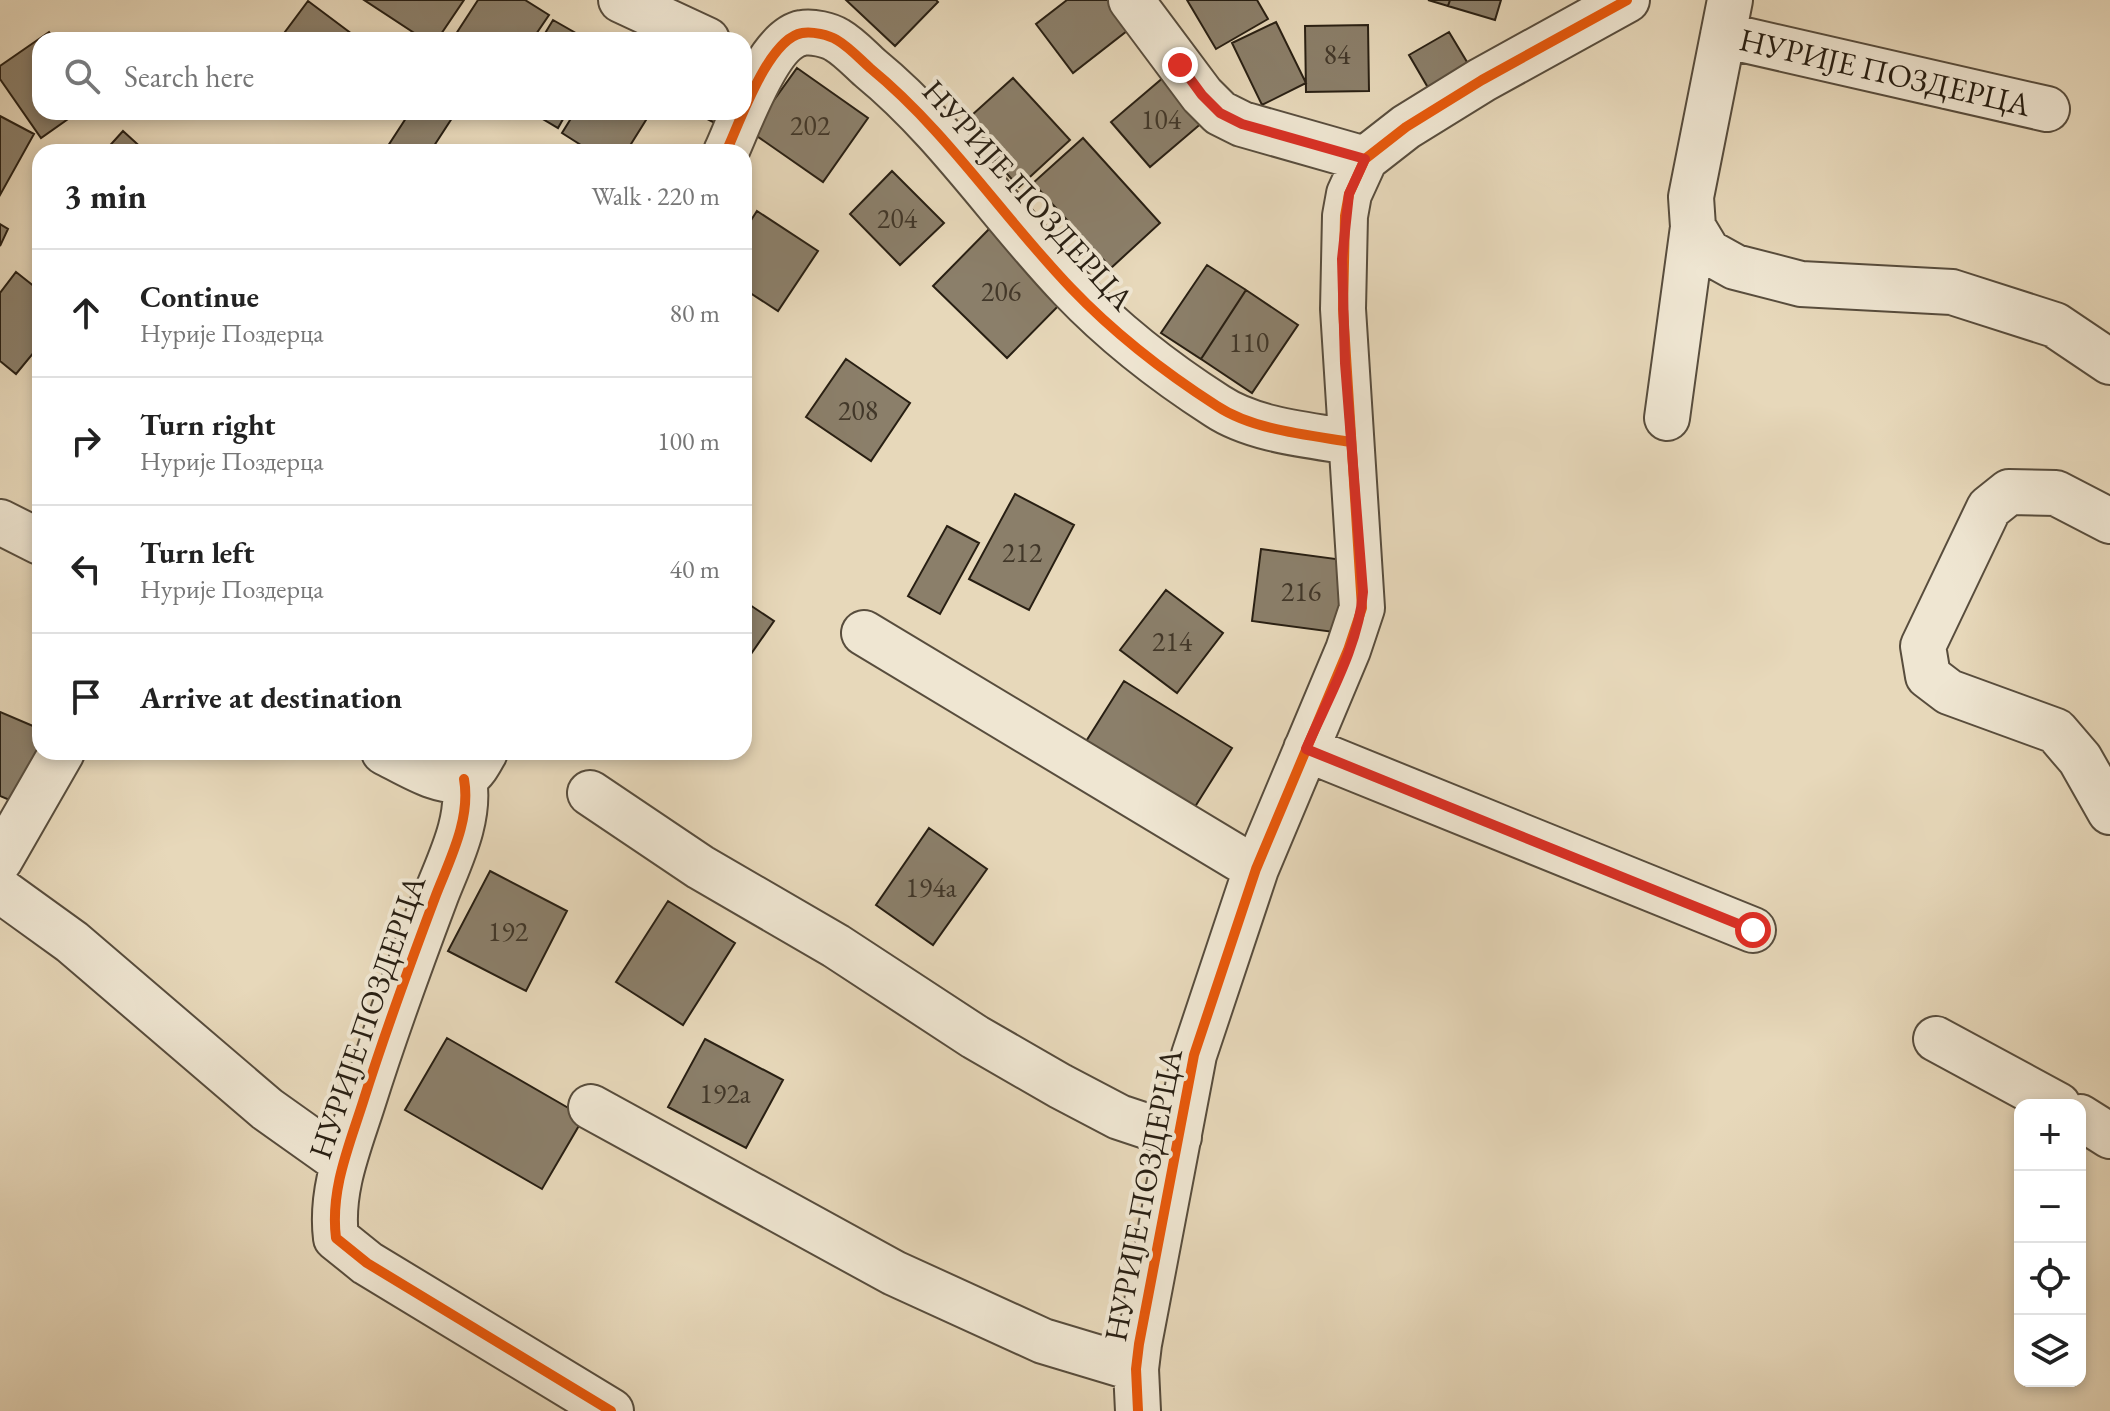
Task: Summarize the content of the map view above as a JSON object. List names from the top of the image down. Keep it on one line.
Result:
{"streets":{"street":["НУРИЈЕ ПОЗДЕРЦА"]},"house_numbers":["84","104","202","204","206","110","208","212","216","214","194a","192","192a"],"page":{"search":"Search here","heading":["3 min","Walk · 220 m"],"list":[["Continue","Нурије Поздерца","80 m"],["Turn right","Нурије Поздерца","100 m"],["Turn left","Нурије Поздерца","40 m"],"Arrive at destination"],"map_buttons":["+","−"]}}
